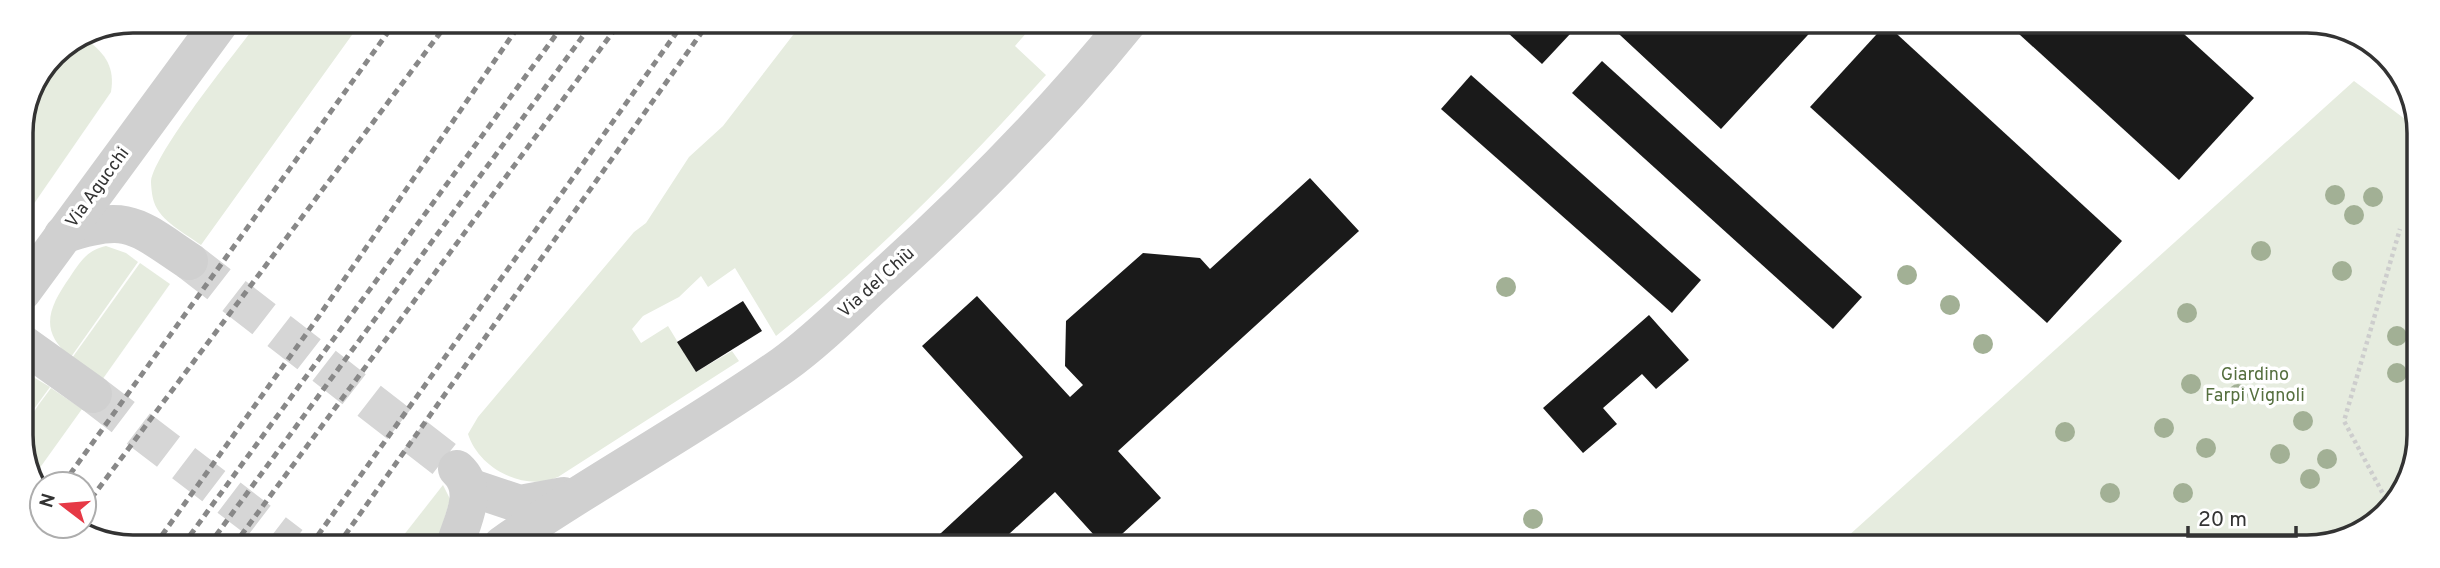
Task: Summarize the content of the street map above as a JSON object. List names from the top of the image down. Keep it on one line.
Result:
{"streets":{"street":["Via Agucchi","Via del Chiù"]},"parks":["Giardino Farpi Vignoli"],"scale_bar":"20 m","north":"left"}
